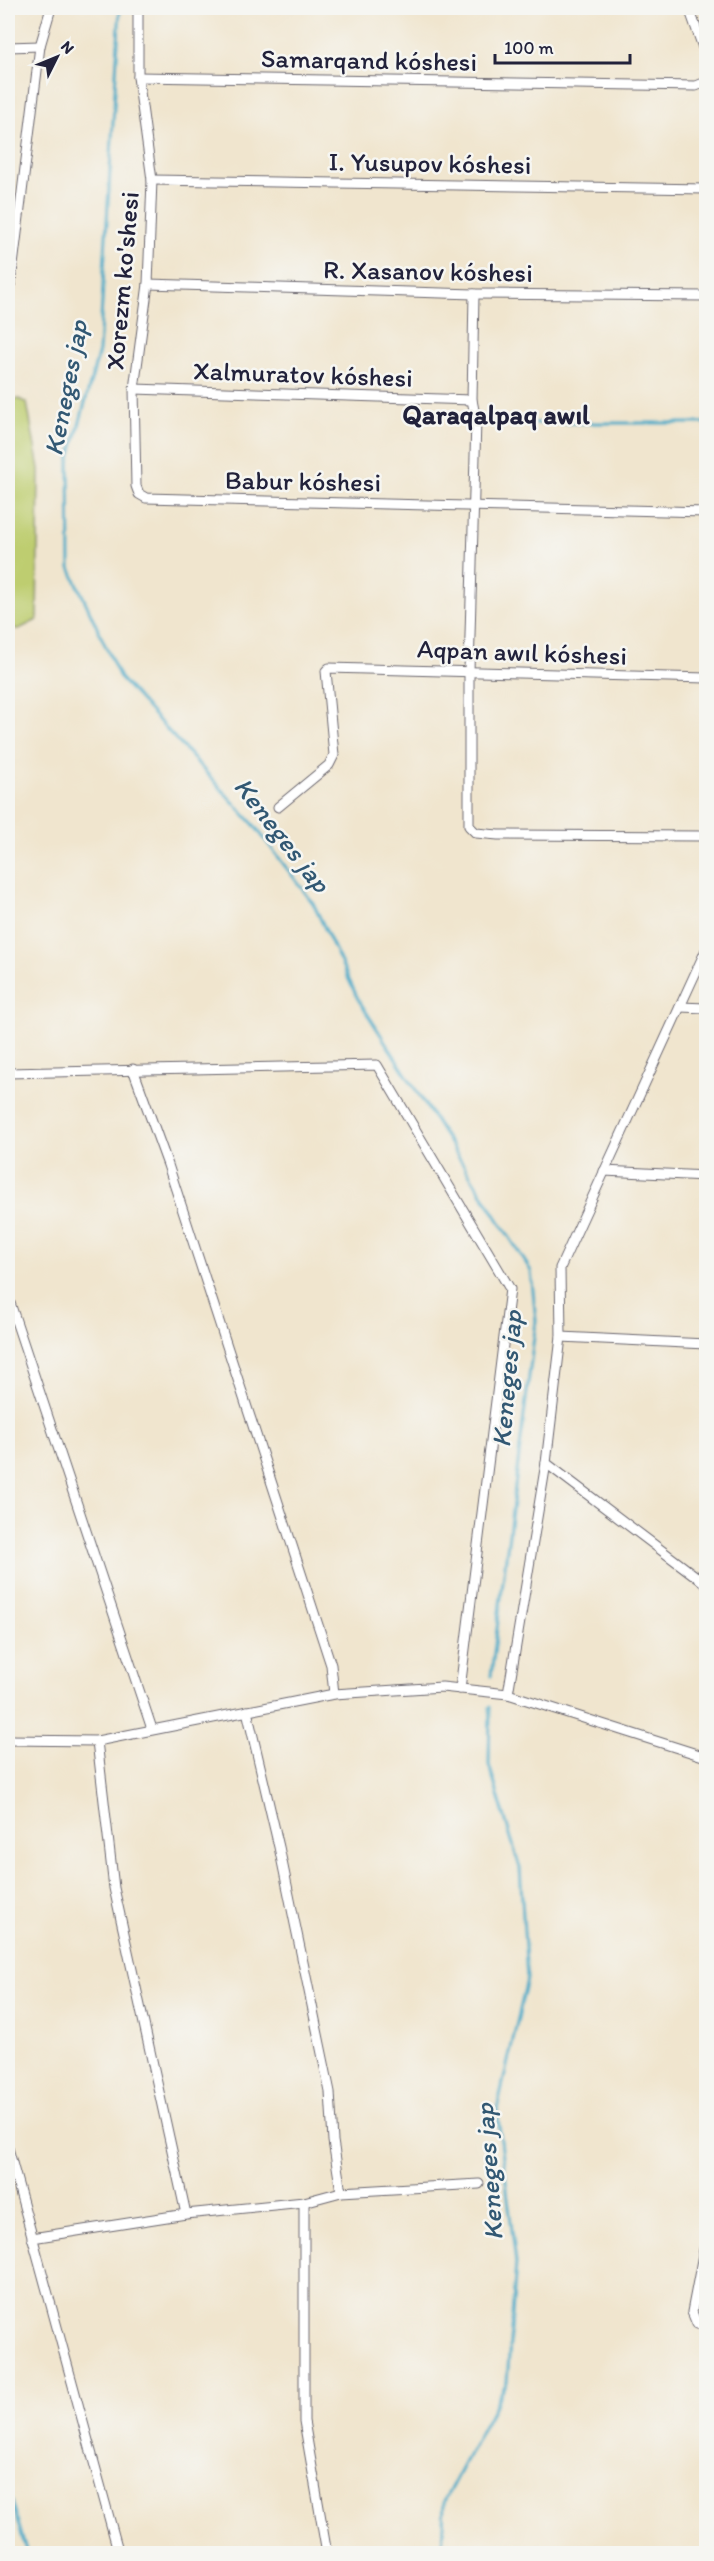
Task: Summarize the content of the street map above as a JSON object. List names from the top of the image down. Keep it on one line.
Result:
{"streets":{"street":["Samarqand kóshesi","I. Yusupov kóshesi","R. Xasanov kóshesi","Xorezm ko'shesi","Xalmuratov kóshesi","Babur kóshesi","Aqpan awıl kóshesi"]},"crossings":[["Samarqand kóshesi","Xorezm ko'shesi"],["I. Yusupov kóshesi","Xorezm ko'shesi"],["R. Xasanov kóshesi","Xorezm ko'shesi"],["Xorezm ko'shesi","Xalmuratov kóshesi"],["Xorezm ko'shesi","Babur kóshesi"]],"districts":["Qaraqalpaq awıl"],"water":["Keneges jap"],"scale_bar":"100 m","north":"top right"}
